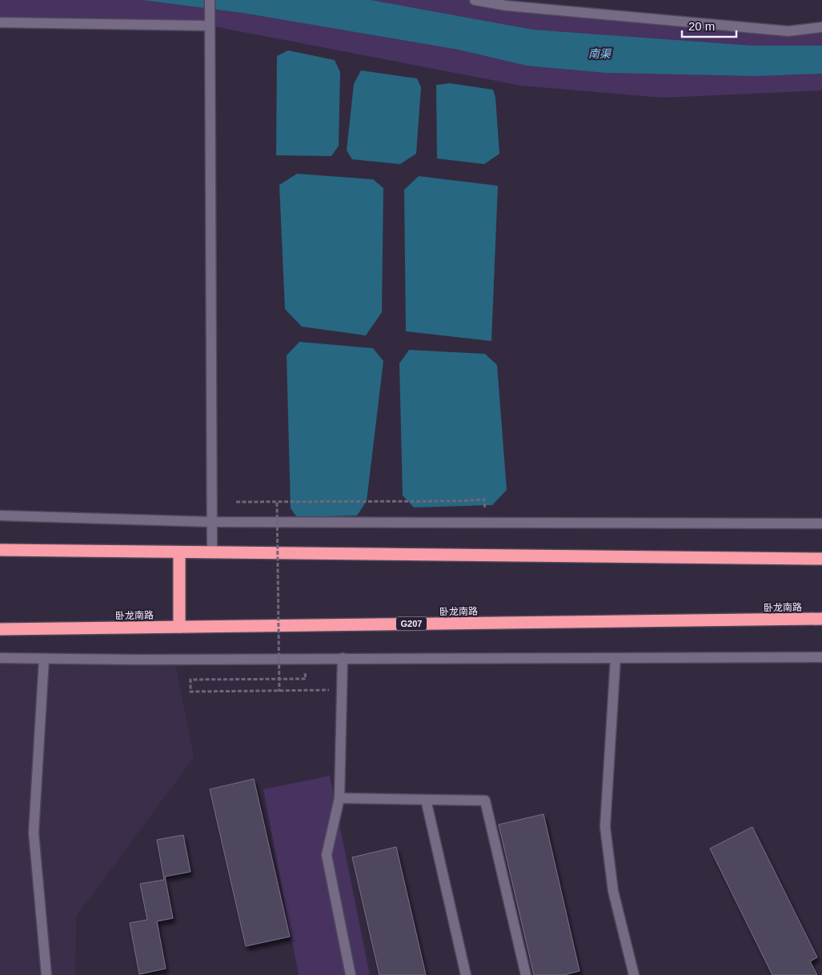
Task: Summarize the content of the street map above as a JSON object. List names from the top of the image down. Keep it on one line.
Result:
{"streets":{"highway":["卧龙南路","G207"]},"water":["南渠"],"scale_bar":"20 m"}
